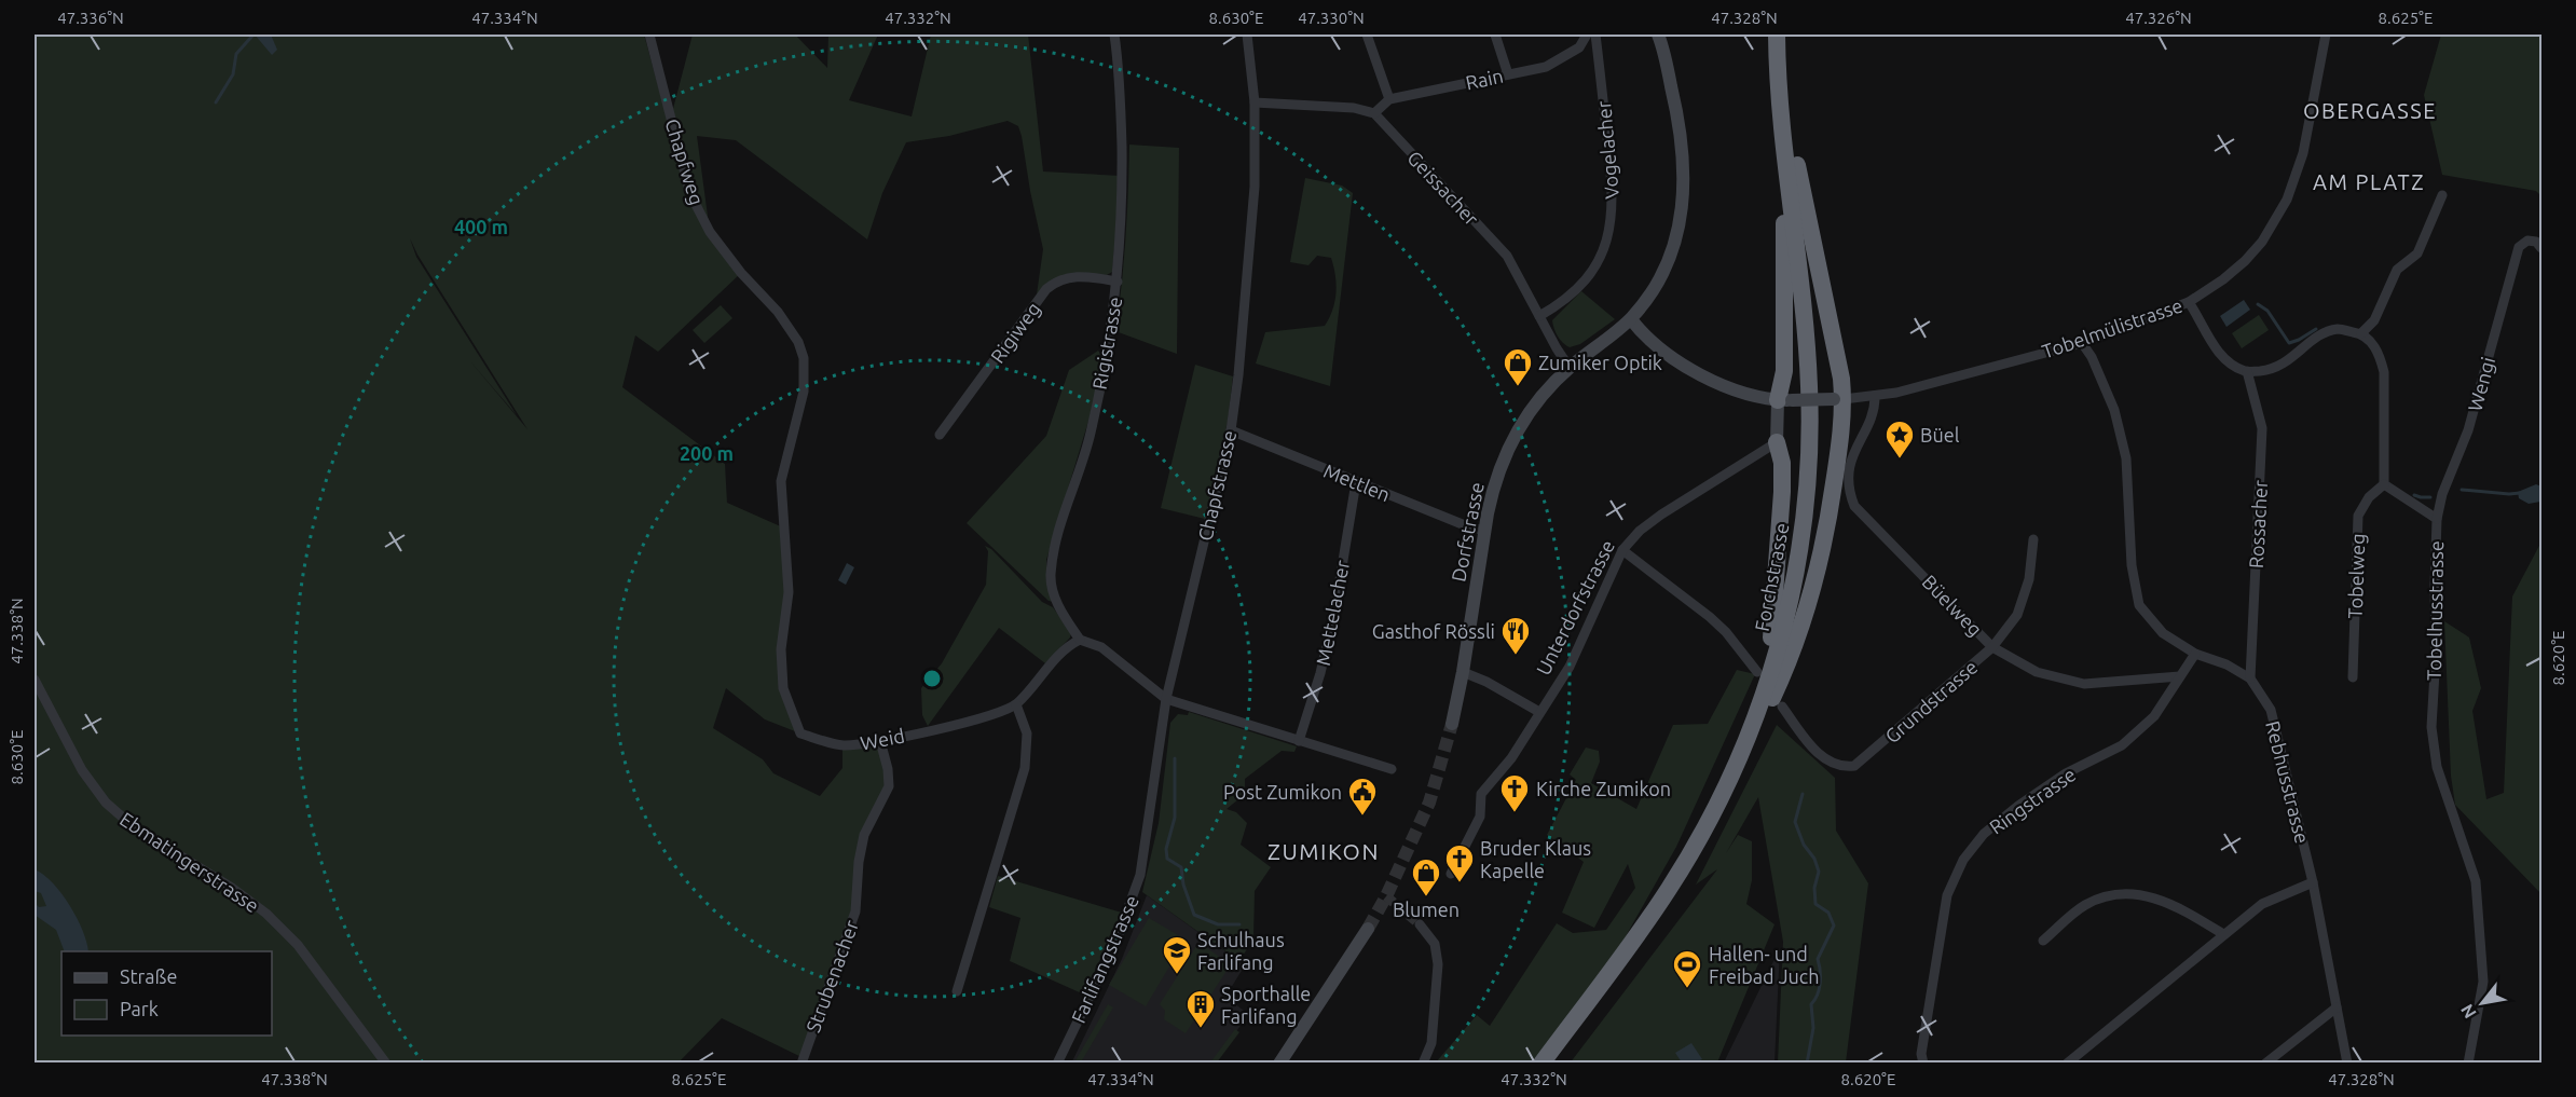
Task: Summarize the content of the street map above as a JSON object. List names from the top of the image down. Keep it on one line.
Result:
{"streets":{"highway":["Forchstrasse"],"street":["Rain","Vogelacher","Chapfweg","Geissacher","Tobelmülistrasse","Rigiweg","Rigistrasse","Wengi","Mettlen","Chapfstrasse","Rossacher","Dorfstrasse","Tobelweg","Büelweg","Unterdorfstrasse","Tobelhusstrasse","Mettelacher","Grundstrasse","Weid","Rebhusstrasse","Ringstrasse","Ebmatingerstrasse","Farlifangstrasse","Strubenacher"]},"crossings":[["Vogelacher","Geissacher"],["Chapfweg","Weid"],["Geissacher","Dorfstrasse"],["Tobelmülistrasse","Büelweg"],["Rigiweg","Rigistrasse"],["Rigistrasse","Weid"],["Wengi","Tobelhusstrasse"],["Mettlen","Chapfstrasse"],["Mettlen","Dorfstrasse"],["Mettlen","Mettelacher"],["Chapfstrasse","Farlifangstrasse"],["Rossacher","Rebhusstrasse"],["Tobelweg","Tobelhusstrasse"],["Forchstrasse","Grundstrasse"],["Büelweg","Grundstrasse"],["Büelweg","Ringstrasse"],["Weid","Strubenacher"]],"districts":["OBERGASSE","AM PLATZ","ZUMIKON"],"places":{"shop":["Zumiker Optik","Blumen"],"place":["Büel"],"restaurant":["Gasthof Rössli"],"church":["Kirche Zumikon","Bruder Klaus Kapelle"],"public building":["Post Zumikon"],"school or university":["Schulhaus Farlifang"],"sports":["Hallen- und Freibad Juch"],"building":["Sporthalle Farlifang"]},"legend":["Straße","Park"],"north":"bottom left","coordinates":["47.336°N","47.334°N","47.332°N","8.630°E","47.330°N","47.328°N","47.326°N","8.625°E","47.338°N","8.620°E"],"rings":["400 m","200 m"]}
